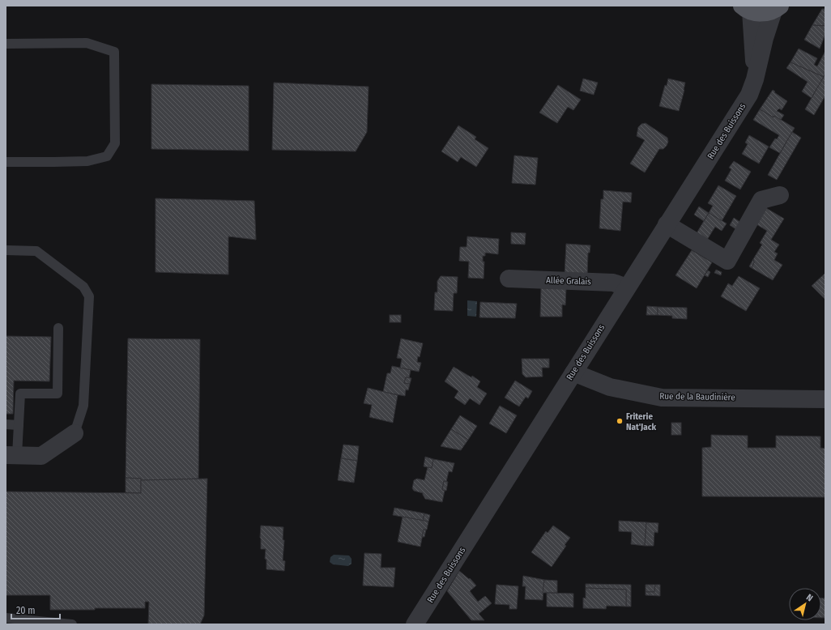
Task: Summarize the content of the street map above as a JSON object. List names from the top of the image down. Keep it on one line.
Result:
{"streets":{"street":["Rue des Buissons","Allée Gralais","Rue de la Baudinière"]},"crossings":[["Rue des Buissons","Allée Gralais"],["Rue des Buissons","Rue de la Baudinière"]],"places":["Friterie Nat'Jack"],"scale_bar":"20 m","north":"top right"}
